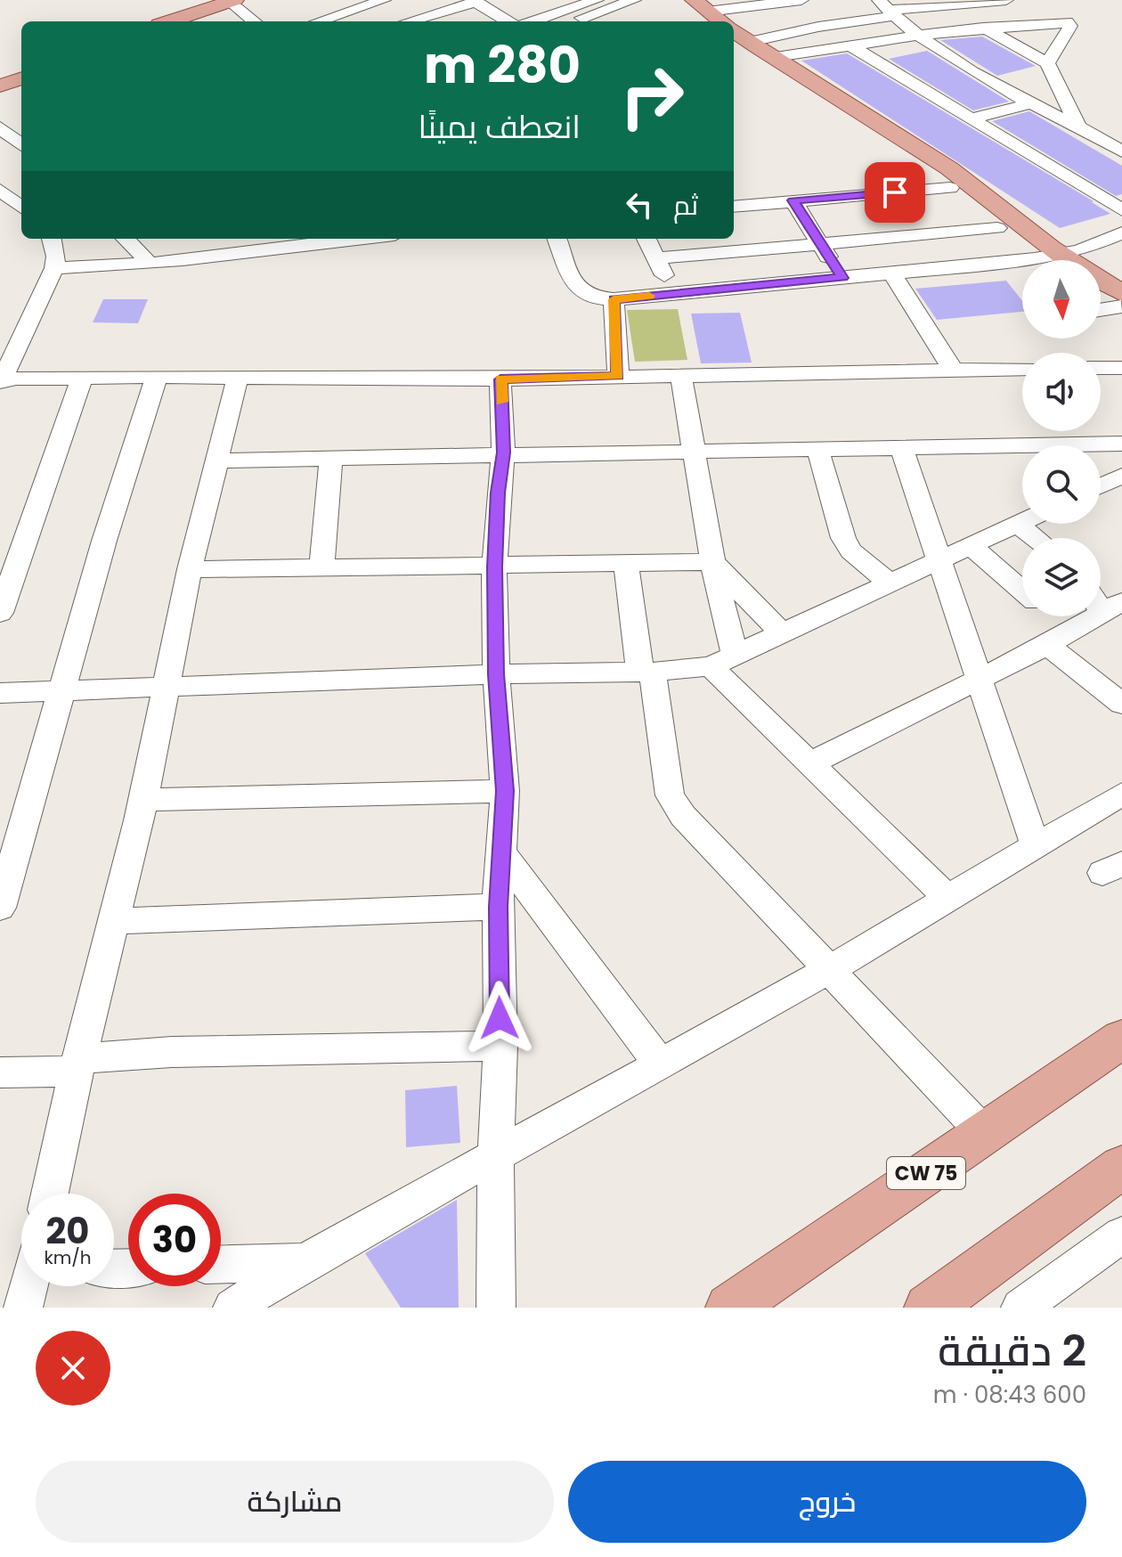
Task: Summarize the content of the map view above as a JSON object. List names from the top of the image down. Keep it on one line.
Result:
{"streets":{"main road":["CW 75"]},"north":"bottom","page":{"turn":["280 m","انعطف يمينًا"],"then":"ثم","speed":"20 km/h","limit":"30","heading":["2 دقيقة","600 m · 08:43"],"buttons":["خروج","مشاركة"]}}
